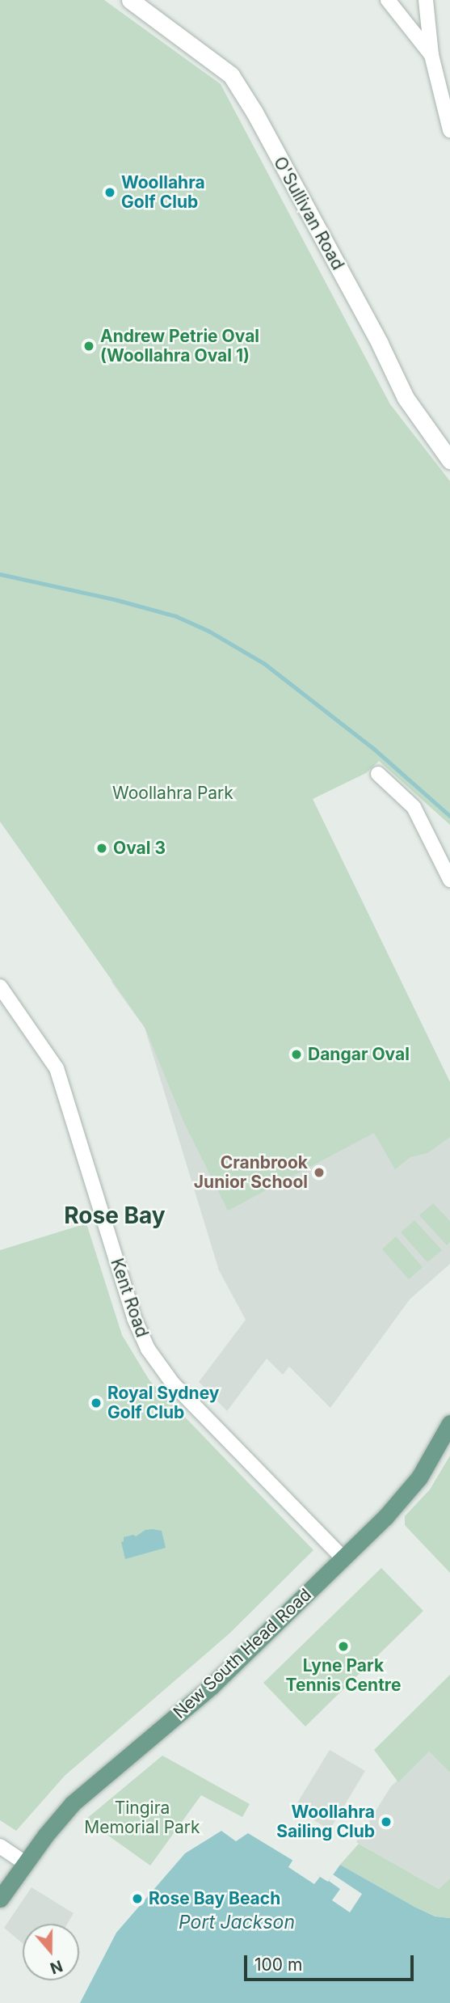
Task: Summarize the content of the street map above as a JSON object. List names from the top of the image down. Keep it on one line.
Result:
{"streets":{"main road":["O'Sullivan Road","New South Head Road"],"street":["Kent Road"]},"crossings":[["Kent Road","New South Head Road"]],"districts":["Rose Bay"],"water":["Port Jackson"],"parks":["Woollahra Park","Tingira Memorial Park"],"places":["Woollahra Golf Club","Andrew Petrie Oval (Woollahra Oval 1)","Oval 3","Dangar Oval","Cranbrook Junior School","Royal Sydney Golf Club","Lyne Park Tennis Centre","Woollahra Sailing Club","Rose Bay Beach"],"scale_bar":"100 m","north":"bottom"}
